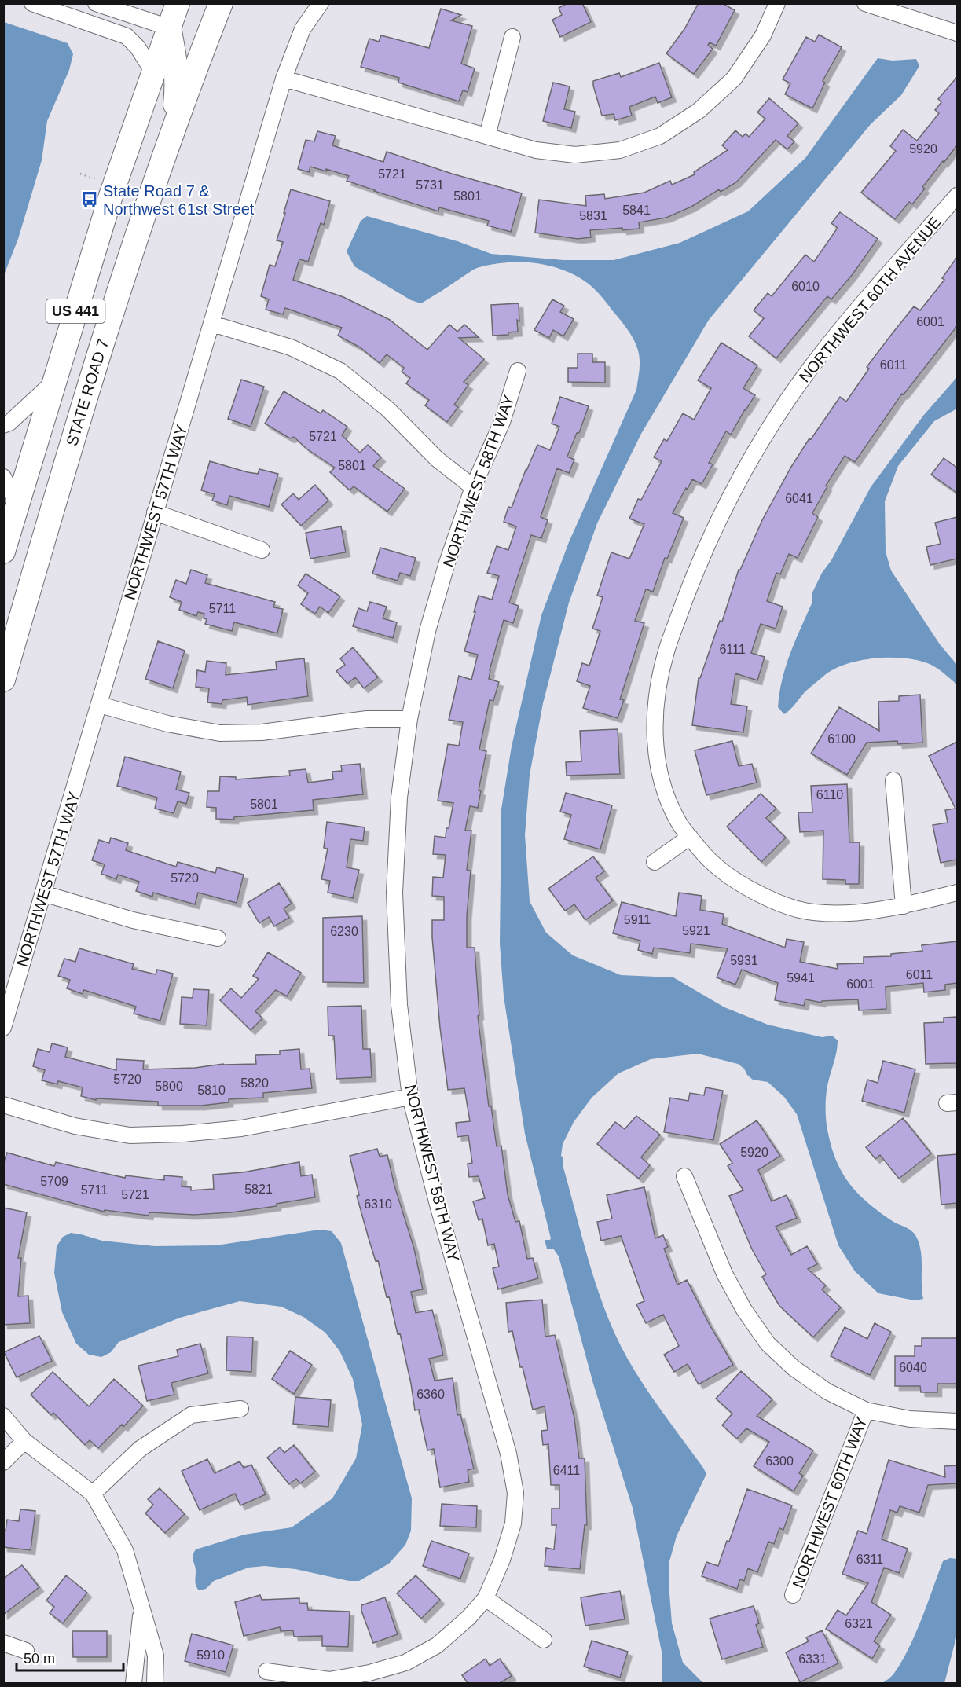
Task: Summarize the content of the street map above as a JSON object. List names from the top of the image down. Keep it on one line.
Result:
{"streets":{"main road":["US 441","STATE ROAD 7"],"street":["NORTHWEST 60TH AVENUE","NORTHWEST 58TH WAY","NORTHWEST 57TH WAY","NORTHWEST 60TH WAY"]},"places":{"bus stop":["State Road 7 & Northwest 61st Street"]},"house_numbers":["5920","5721","5731","5801","5841","5831","6010","6001","6011","5721","5801","6041","5711","6111","6100","6110","5801","5720","5911","5921","6230","5931","6011","5941","6001","5720","5820","5800","5810","5920","5709","5821","5711","5721","6310","6040","6360","6300","6411","6311","6321","5910","6331"],"scale_bar":"50 m"}
